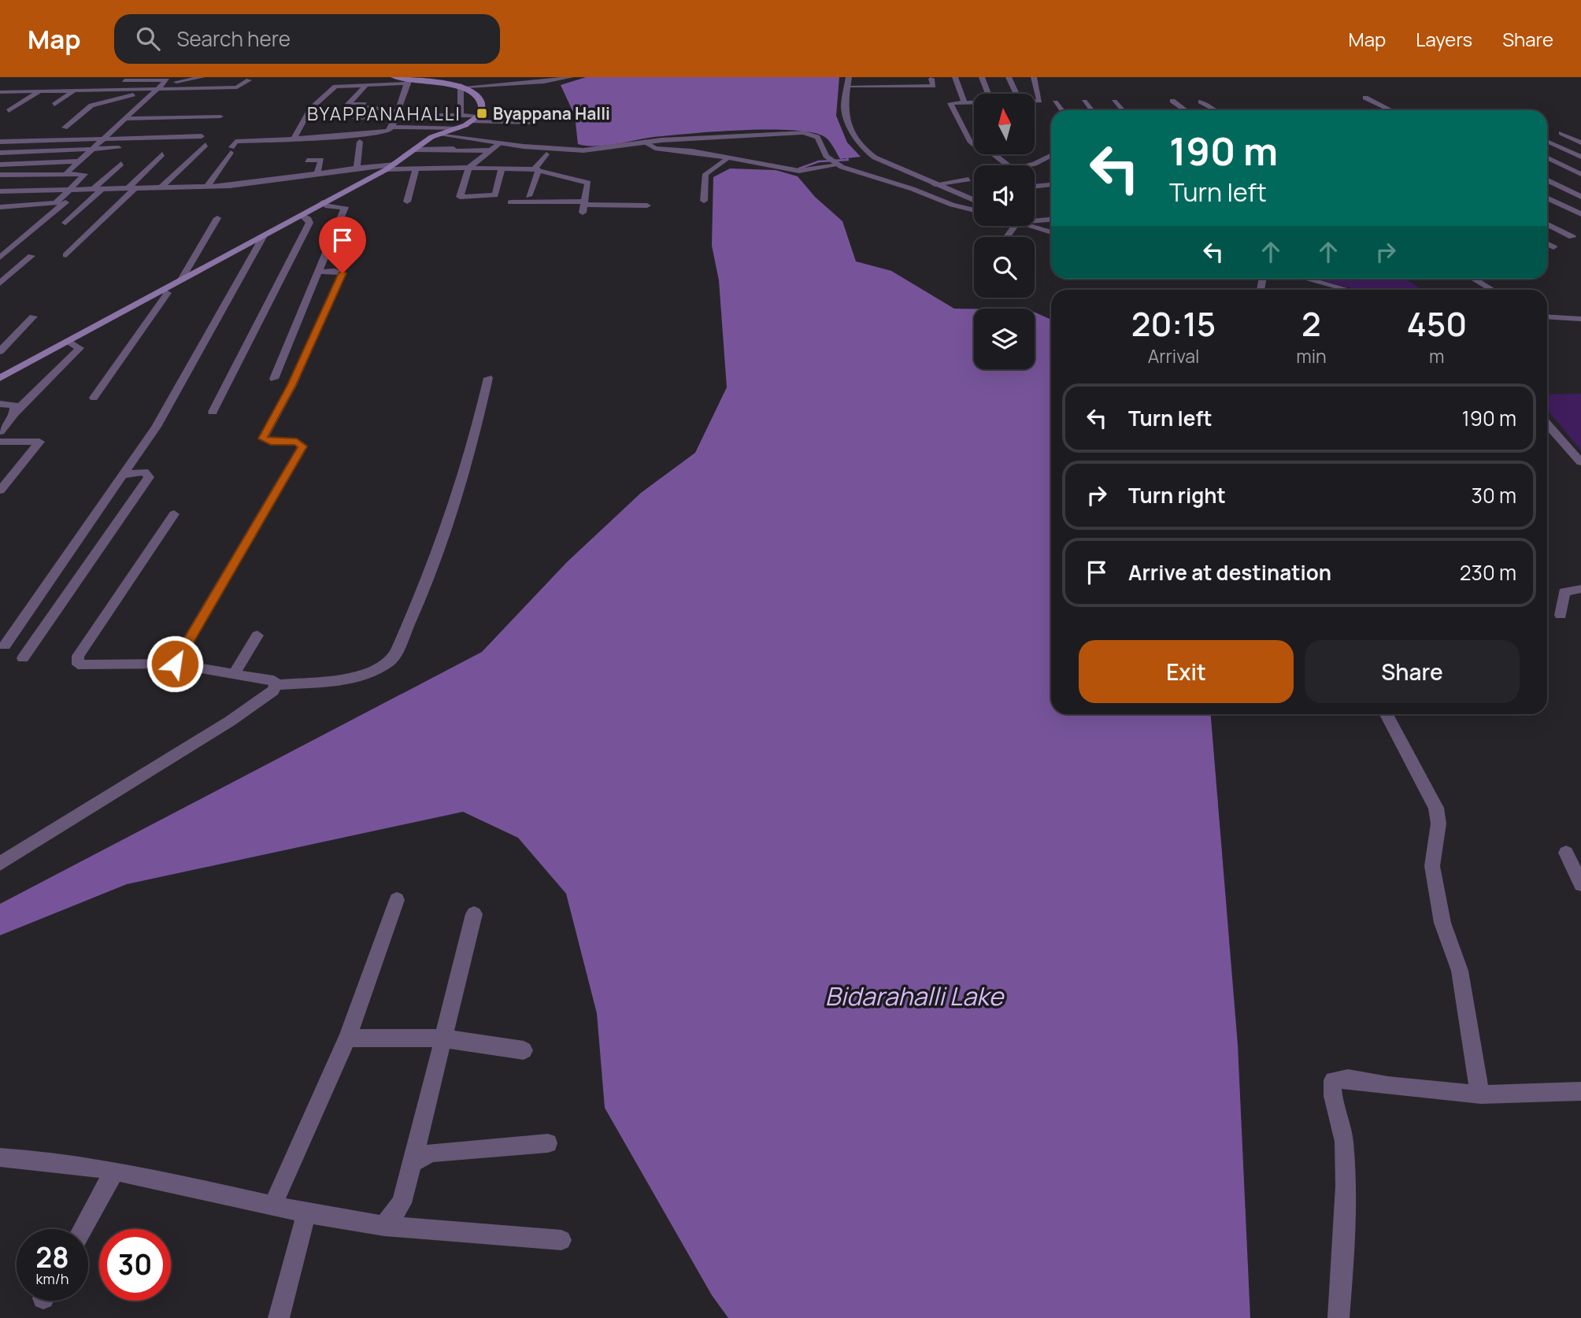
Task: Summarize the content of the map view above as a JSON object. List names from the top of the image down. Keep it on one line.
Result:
{"districts":["BYAPPANAHALLI"],"water":["Bidarahalli Lake"],"places":{"transit":["Byappana Halli"]},"north":"top","page":{"header":"Map","search":"Search here","nav":["Map","Layers","Share"],"turn":["190 m","Turn left"],"eta":["20:15","Arrival","2","min","450","m"],"list":[{"name":"Turn left","value":"190 m"},{"name":"Turn right","value":"30 m"},{"name":"Arrive at destination","value":"230 m"}],"buttons":["Exit","Share"],"speed":"28 km/h","limit":"30"}}
